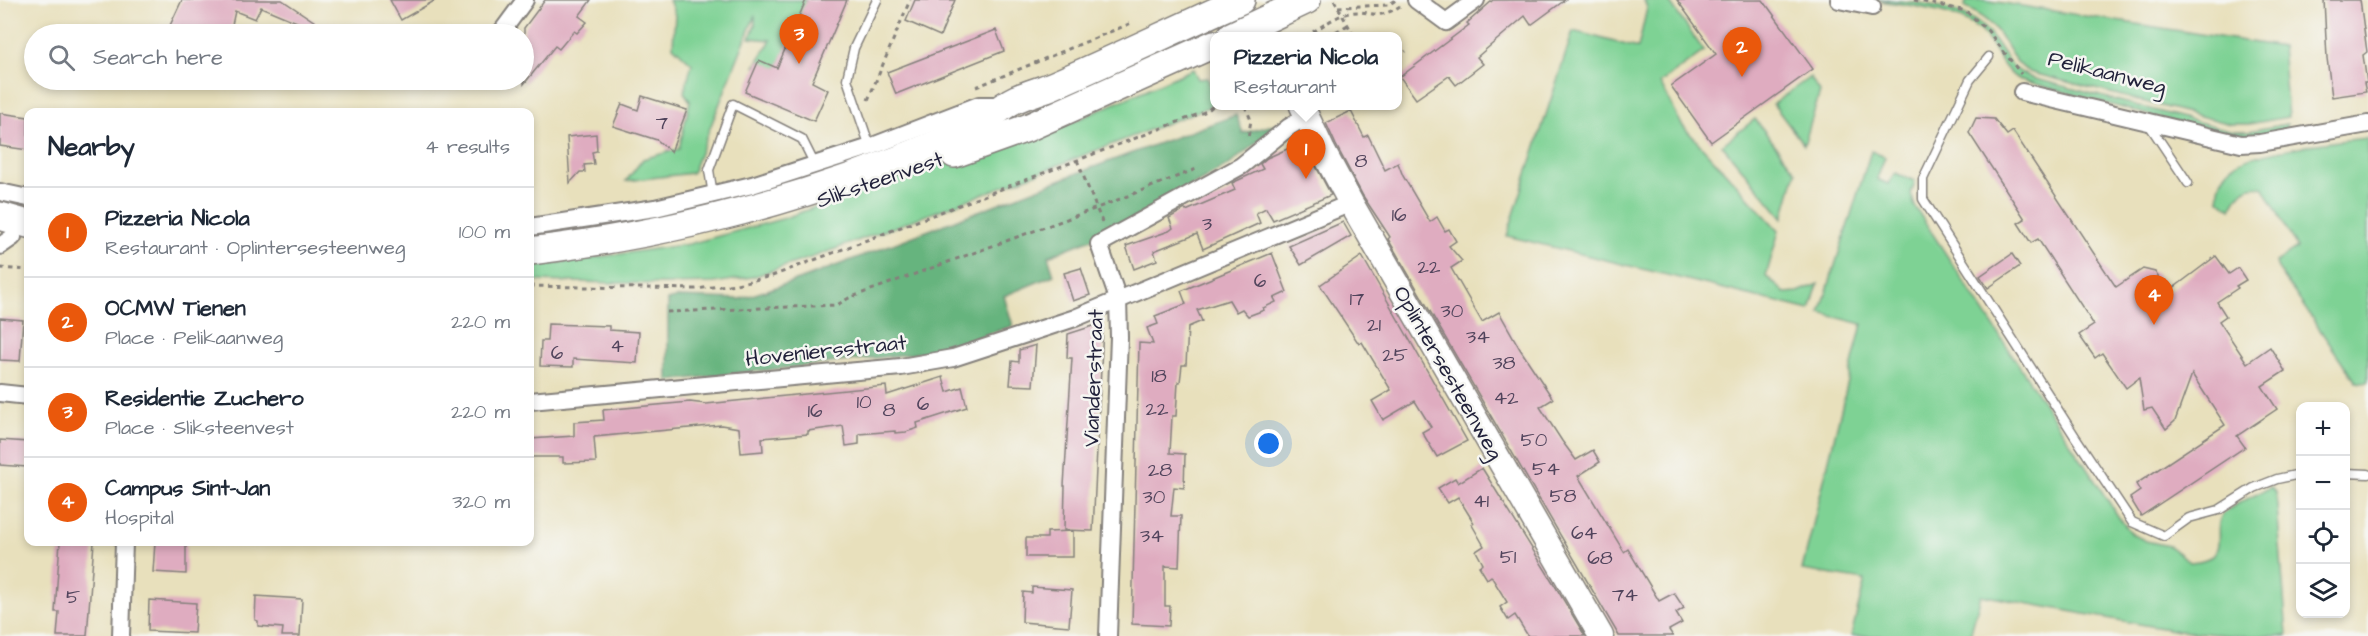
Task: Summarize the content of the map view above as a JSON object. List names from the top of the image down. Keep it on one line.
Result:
{"streets":{"main road":["Sliksteenvest"],"street":["Pelikaanweg","Hoveniersstraat","Oplintersesteenweg","Vianderstraat"]},"crossings":[["Hoveniersstraat","Vianderstraat"],["Oplintersesteenweg","Vianderstraat"]],"house_numbers":["7","8","16","3","22","6","17","30","21","34","4","6","25","38","18","42","10","6","22","8","16","50","54","28","58","30","41","64","34","51","68","74","5"],"page":{"pins":["3","2","1","4"],"search":"Search here","popup":["Pizzeria Nicola","Restaurant"],"heading":["Nearby","4 results"],"list":[{"mark":"1","name":"Pizzeria Nicola","note":"Restaurant · Oplintersesteenweg","value":"100 m"},{"mark":"2","name":"OCMW Tienen","note":"Place · Pelikaanweg","value":"220 m"},{"mark":"3","name":"Residentie Zuchero","note":"Place · Sliksteenvest","value":"220 m"},{"mark":"4","name":"Campus Sint-Jan","note":"Hospital","value":"320 m"}],"map_buttons":["+","−"]}}
